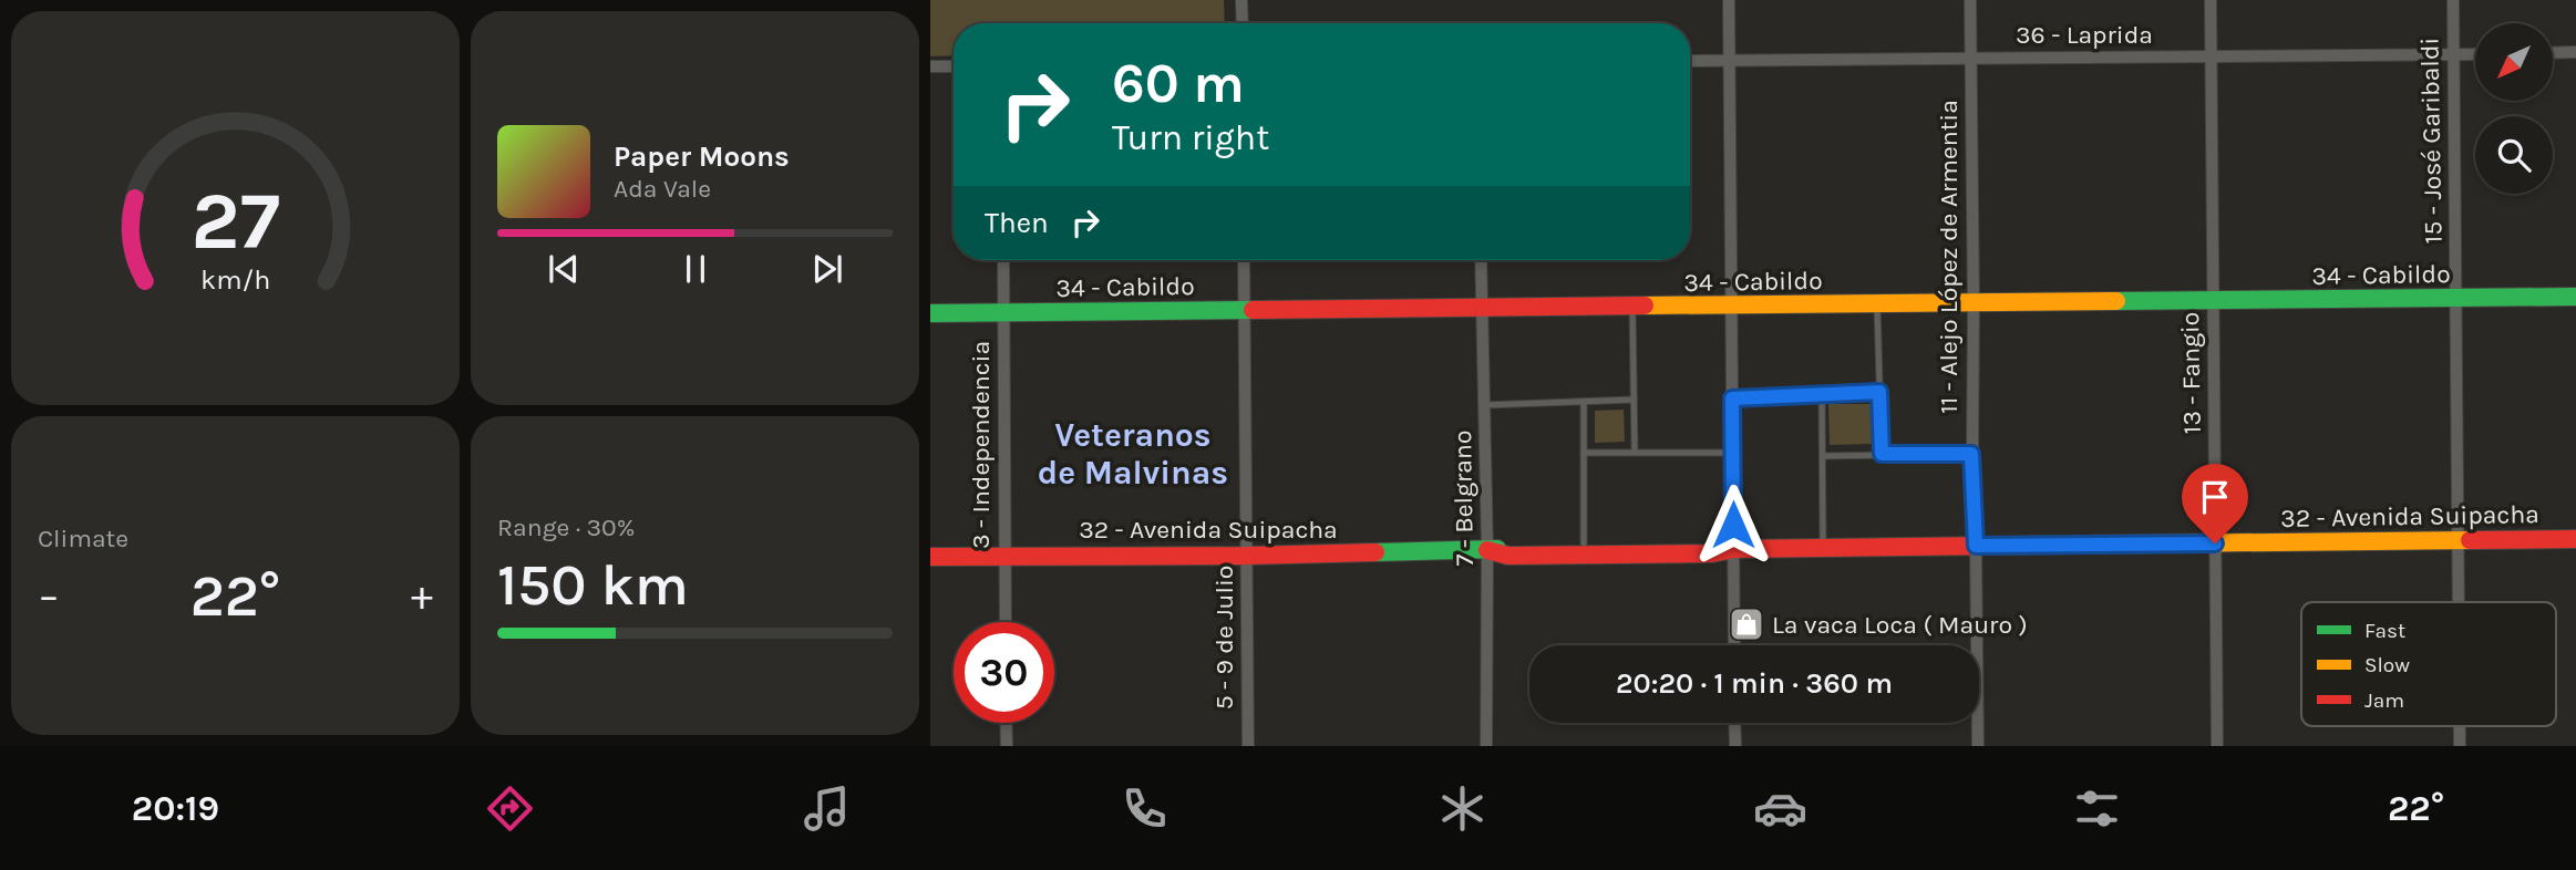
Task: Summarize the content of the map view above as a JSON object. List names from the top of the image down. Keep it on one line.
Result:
{"streets":{"street":["36 - Laprida","15 - José Garibaldi","11 - Alejo López de Armentia","34 - Cabildo","13 - Fangio","3 - Independencia","7 - Belgrano","32 - Avenida Suipacha","5 - 9 de Julio"]},"crossings":[["36 - Laprida","15 - José Garibaldi"],["36 - Laprida","11 - Alejo López de Armentia"],["36 - Laprida","13 - Fangio"],["15 - José Garibaldi","34 - Cabildo"],["15 - José Garibaldi","32 - Avenida Suipacha"],["11 - Alejo López de Armentia","34 - Cabildo"],["11 - Alejo López de Armentia","32 - Avenida Suipacha"],["34 - Cabildo","13 - Fangio"],["34 - Cabildo","3 - Independencia"],["34 - Cabildo","7 - Belgrano"],["34 - Cabildo","5 - 9 de Julio"],["13 - Fangio","32 - Avenida Suipacha"],["3 - Independencia","32 - Avenida Suipacha"],["7 - Belgrano","32 - Avenida Suipacha"],["32 - Avenida Suipacha","5 - 9 de Julio"]],"districts":["Veteranos de Malvinas"],"places":{"shop":["La vaca Loca ( Mauro )"]},"legend":["Fast","Slow","Jam"],"north":"bottom left","page":{"turn":["60 m","Turn right"],"song":["Paper Moons","Ada Vale"],"then":"Then","tile":["Climate",["Range · 30%","150 km"]],"heat":["−","22°","+"],"limit":"30","trip":"20:20 · 1 min · 360 m","tabs":["20:19","22°"],"gauge":["27","km/h"]}}
